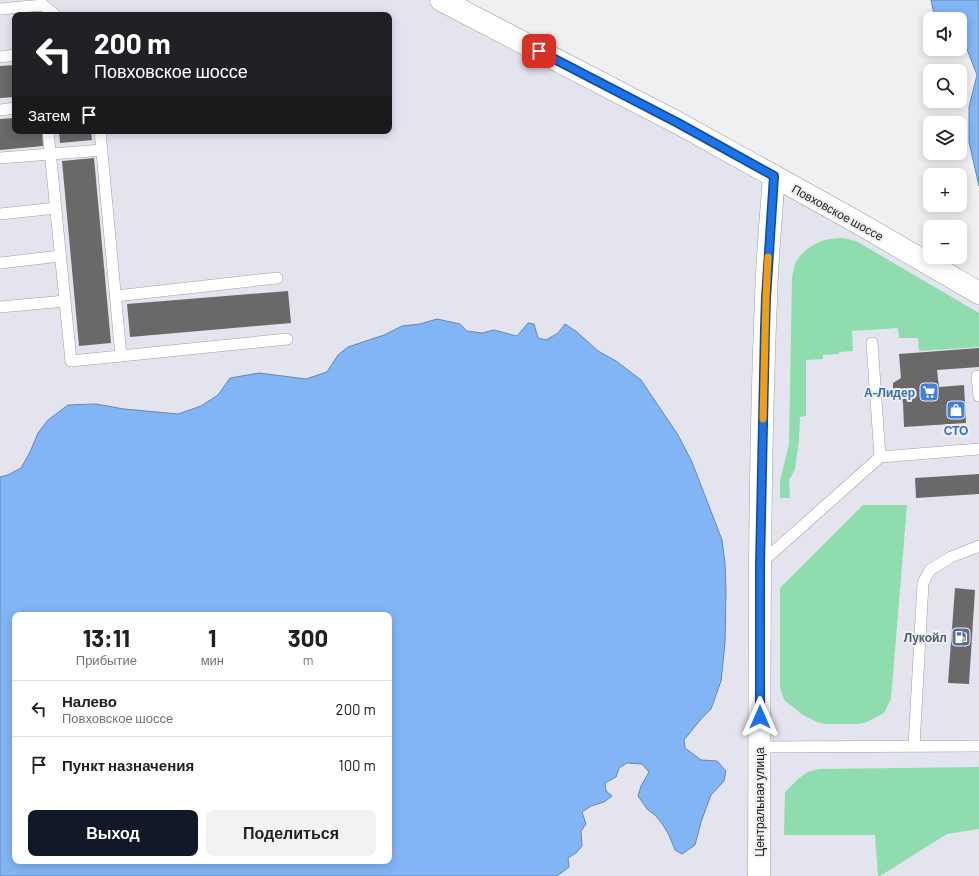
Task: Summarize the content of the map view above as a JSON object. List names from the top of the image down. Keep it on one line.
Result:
{"streets":{"street":["Повховское шоссе","Центральная улица"]},"crossings":[["Повховское шоссе","Центральная улица"]],"places":{"supermarket":["А-Лидер"],"shop":["СТО"],"fuel station":["Лукойл"]},"page":{"map_buttons":["+","−"],"turn":["200 m","Повховское шоссе"],"then":"Затем","eta":["13:11","Прибытие","1","мин","300","m"],"list":[{"name":"Налево","note":"Повховское шоссе","value":"200 m"},{"name":"Пункт назначения","value":"100 m"}],"buttons":["Выход","Поделиться"]}}
